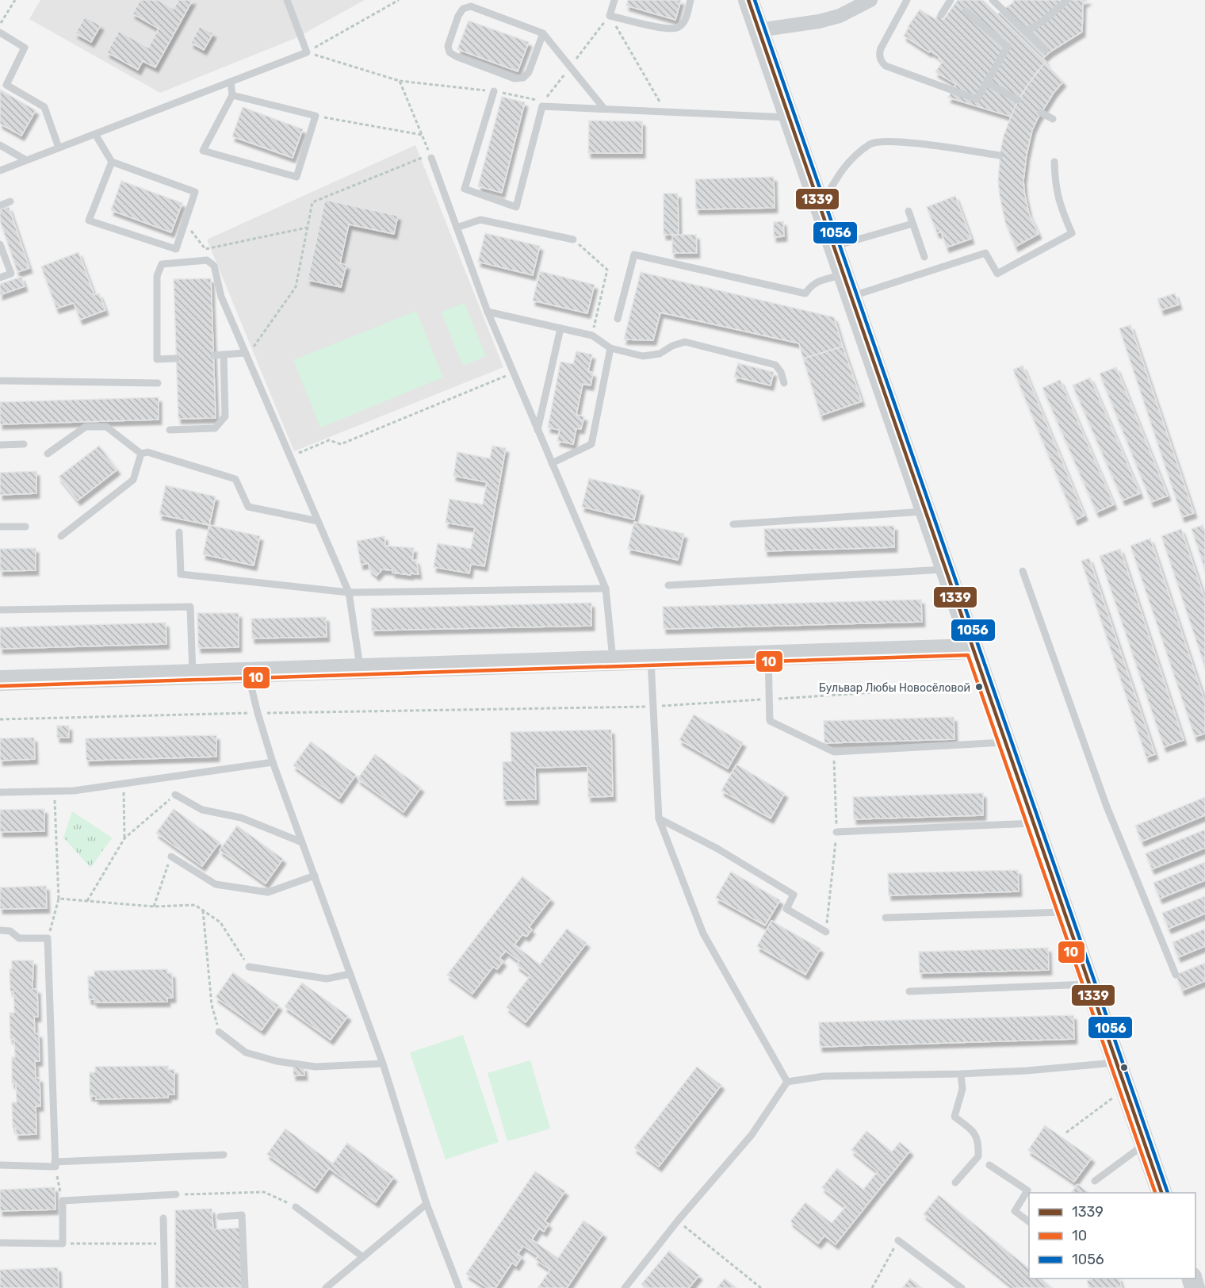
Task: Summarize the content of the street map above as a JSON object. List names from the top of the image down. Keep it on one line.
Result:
{"places":["Бульвар Любы Новосёловой"],"lines":["transit line 1339","transit line 1056","transit line 10"],"legend":["1339","10","1056"]}
